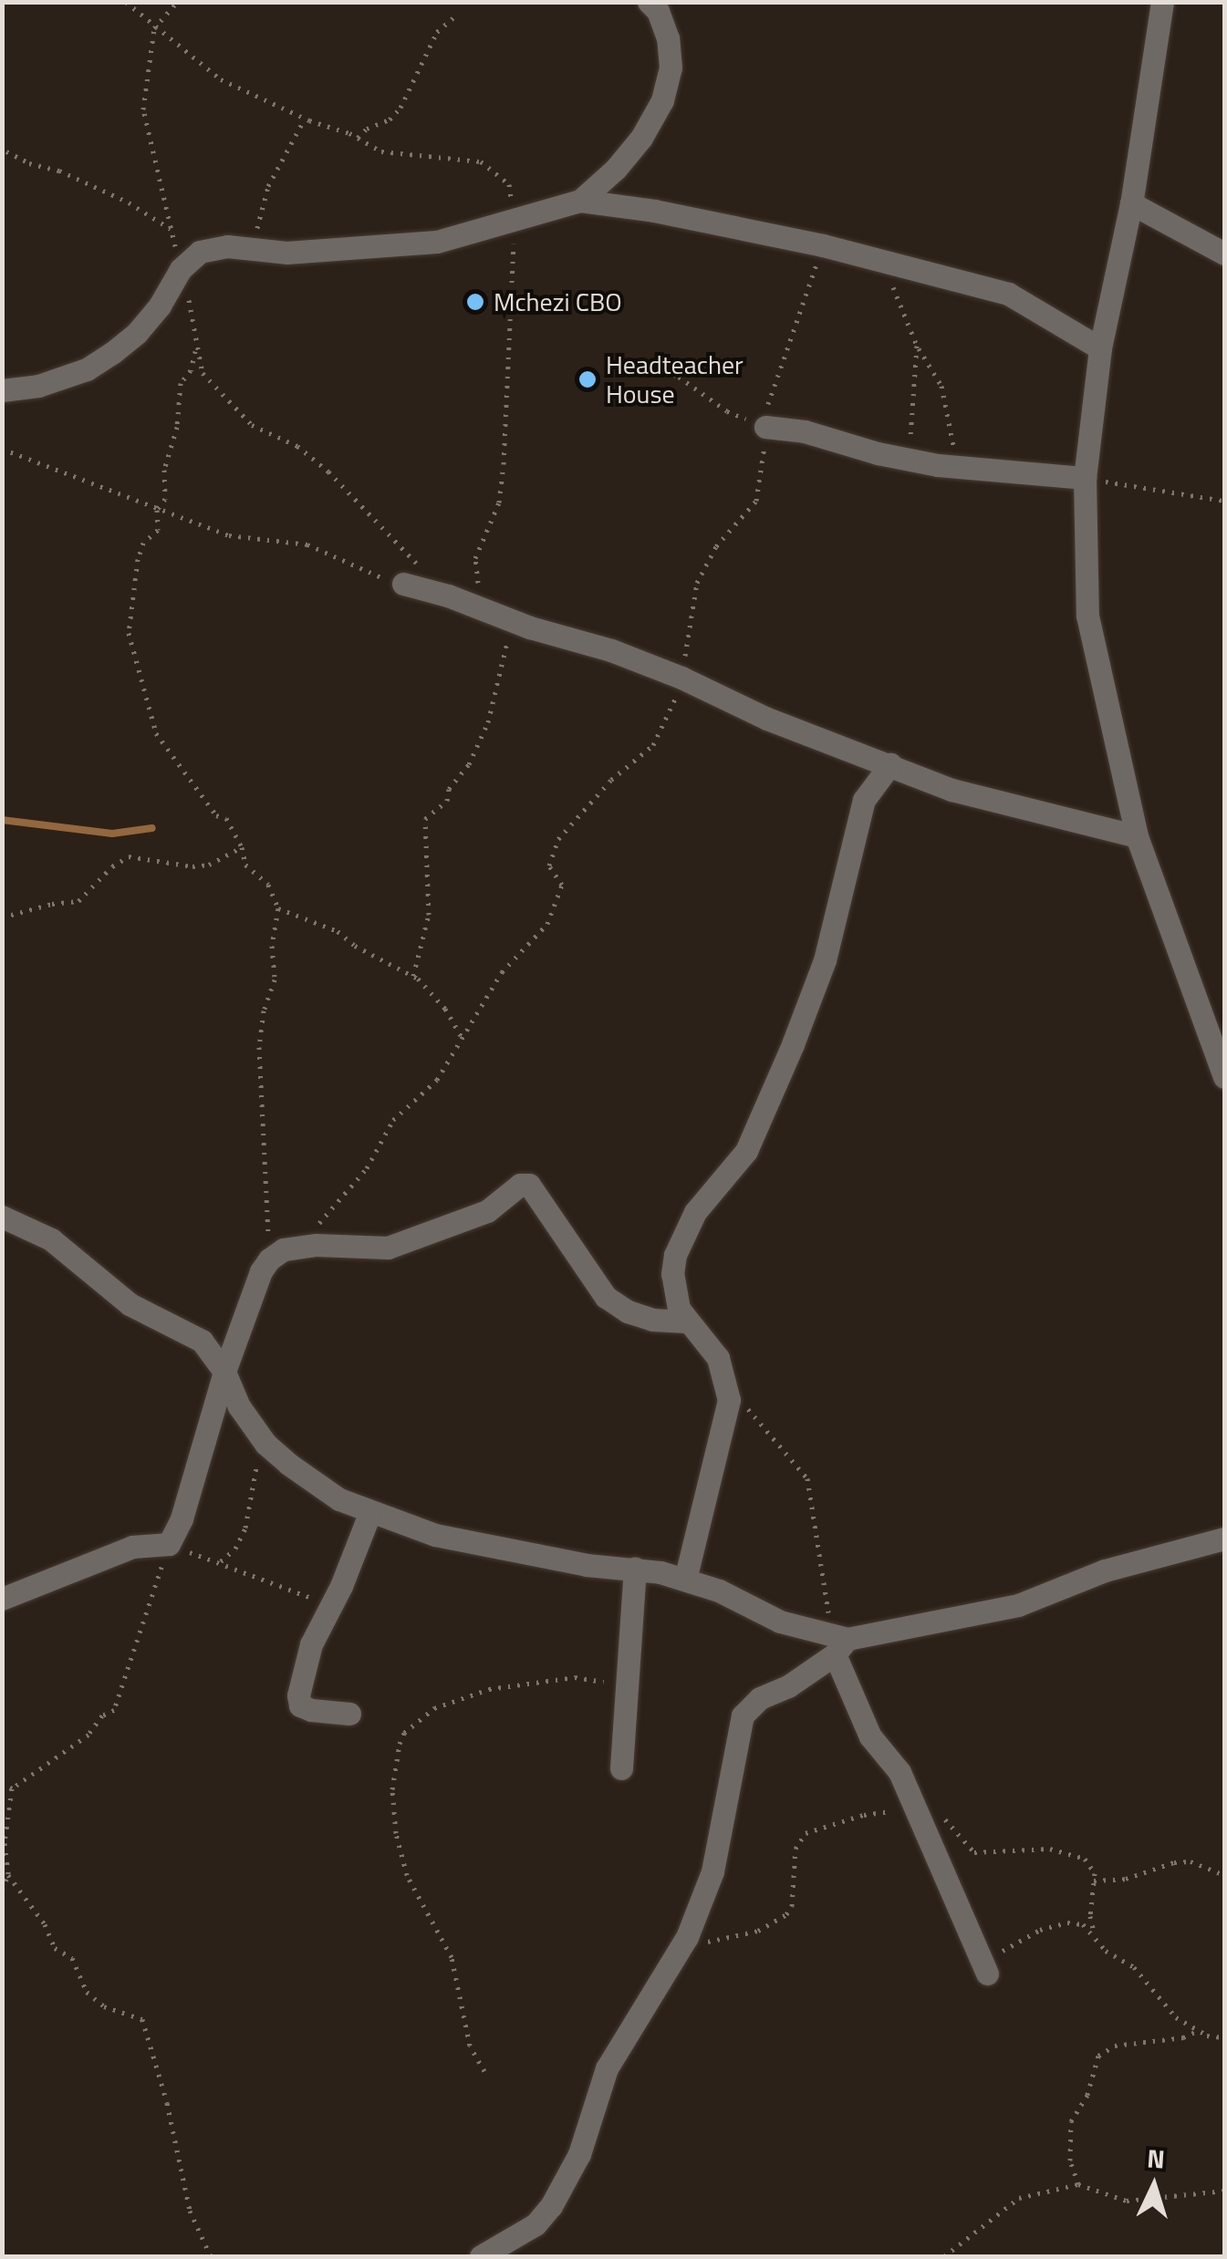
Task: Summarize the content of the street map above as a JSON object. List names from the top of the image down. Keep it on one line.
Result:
{"places":["Mchezi CBO","Headteacher House"],"north":"top"}
